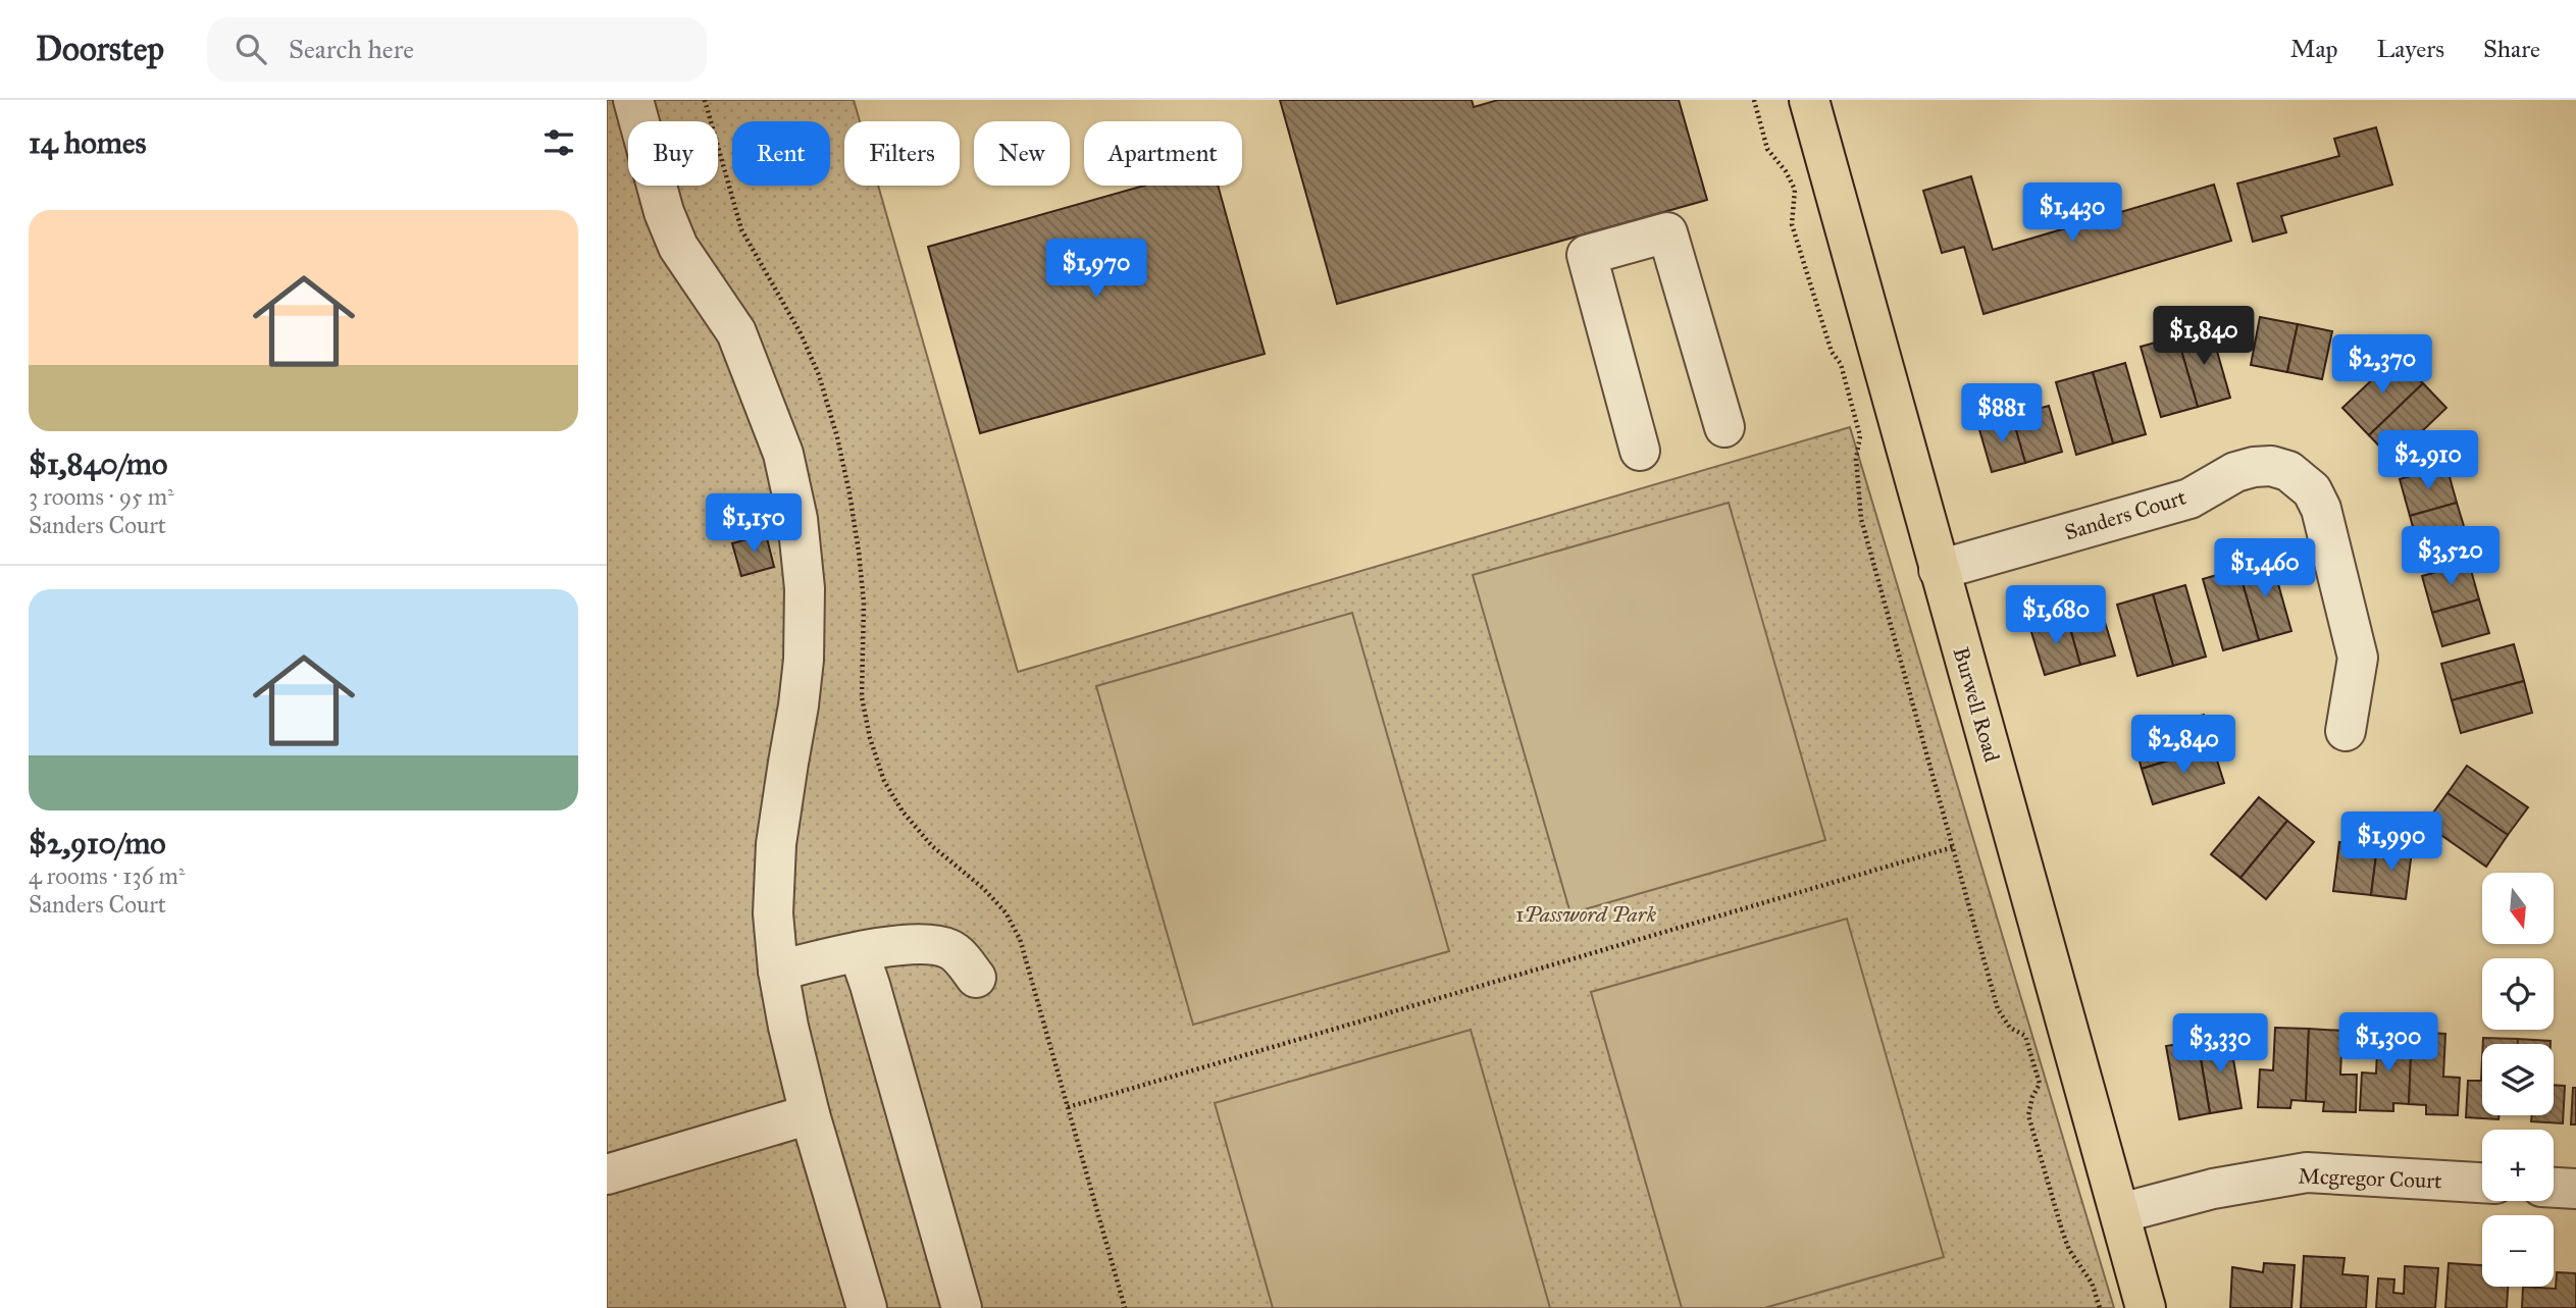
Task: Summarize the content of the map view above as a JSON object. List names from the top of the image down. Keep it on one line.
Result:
{"streets":{"main road":["Burwell Road"],"street":["Sanders Court","Mcgregor Court"]},"crossings":[["Sanders Court","Burwell Road"],["Burwell Road","Mcgregor Court"]],"parks":["1Password Park"],"north":"bottom","page":{"header":"Doorstep","search":"Search here","nav":["Map","Layers","Share"],"heading":"14 homes","chip":["Buy","Rent","Filters","New","Apartment"],"price":["$1,430","$1,970","$1,840","$2,370","$881","$2,910","$1,150","$3,520","$1,460","$1,680","$2,840","$1,990","$1,300","$3,330"],"list":[{"name":"$1,840/mo","note":"3 rooms · 95 m² · Sanders Court"},{"name":"$2,910/mo","note":"4 rooms · 136 m² · Sanders Court"}],"map_buttons":["+","−"]}}
